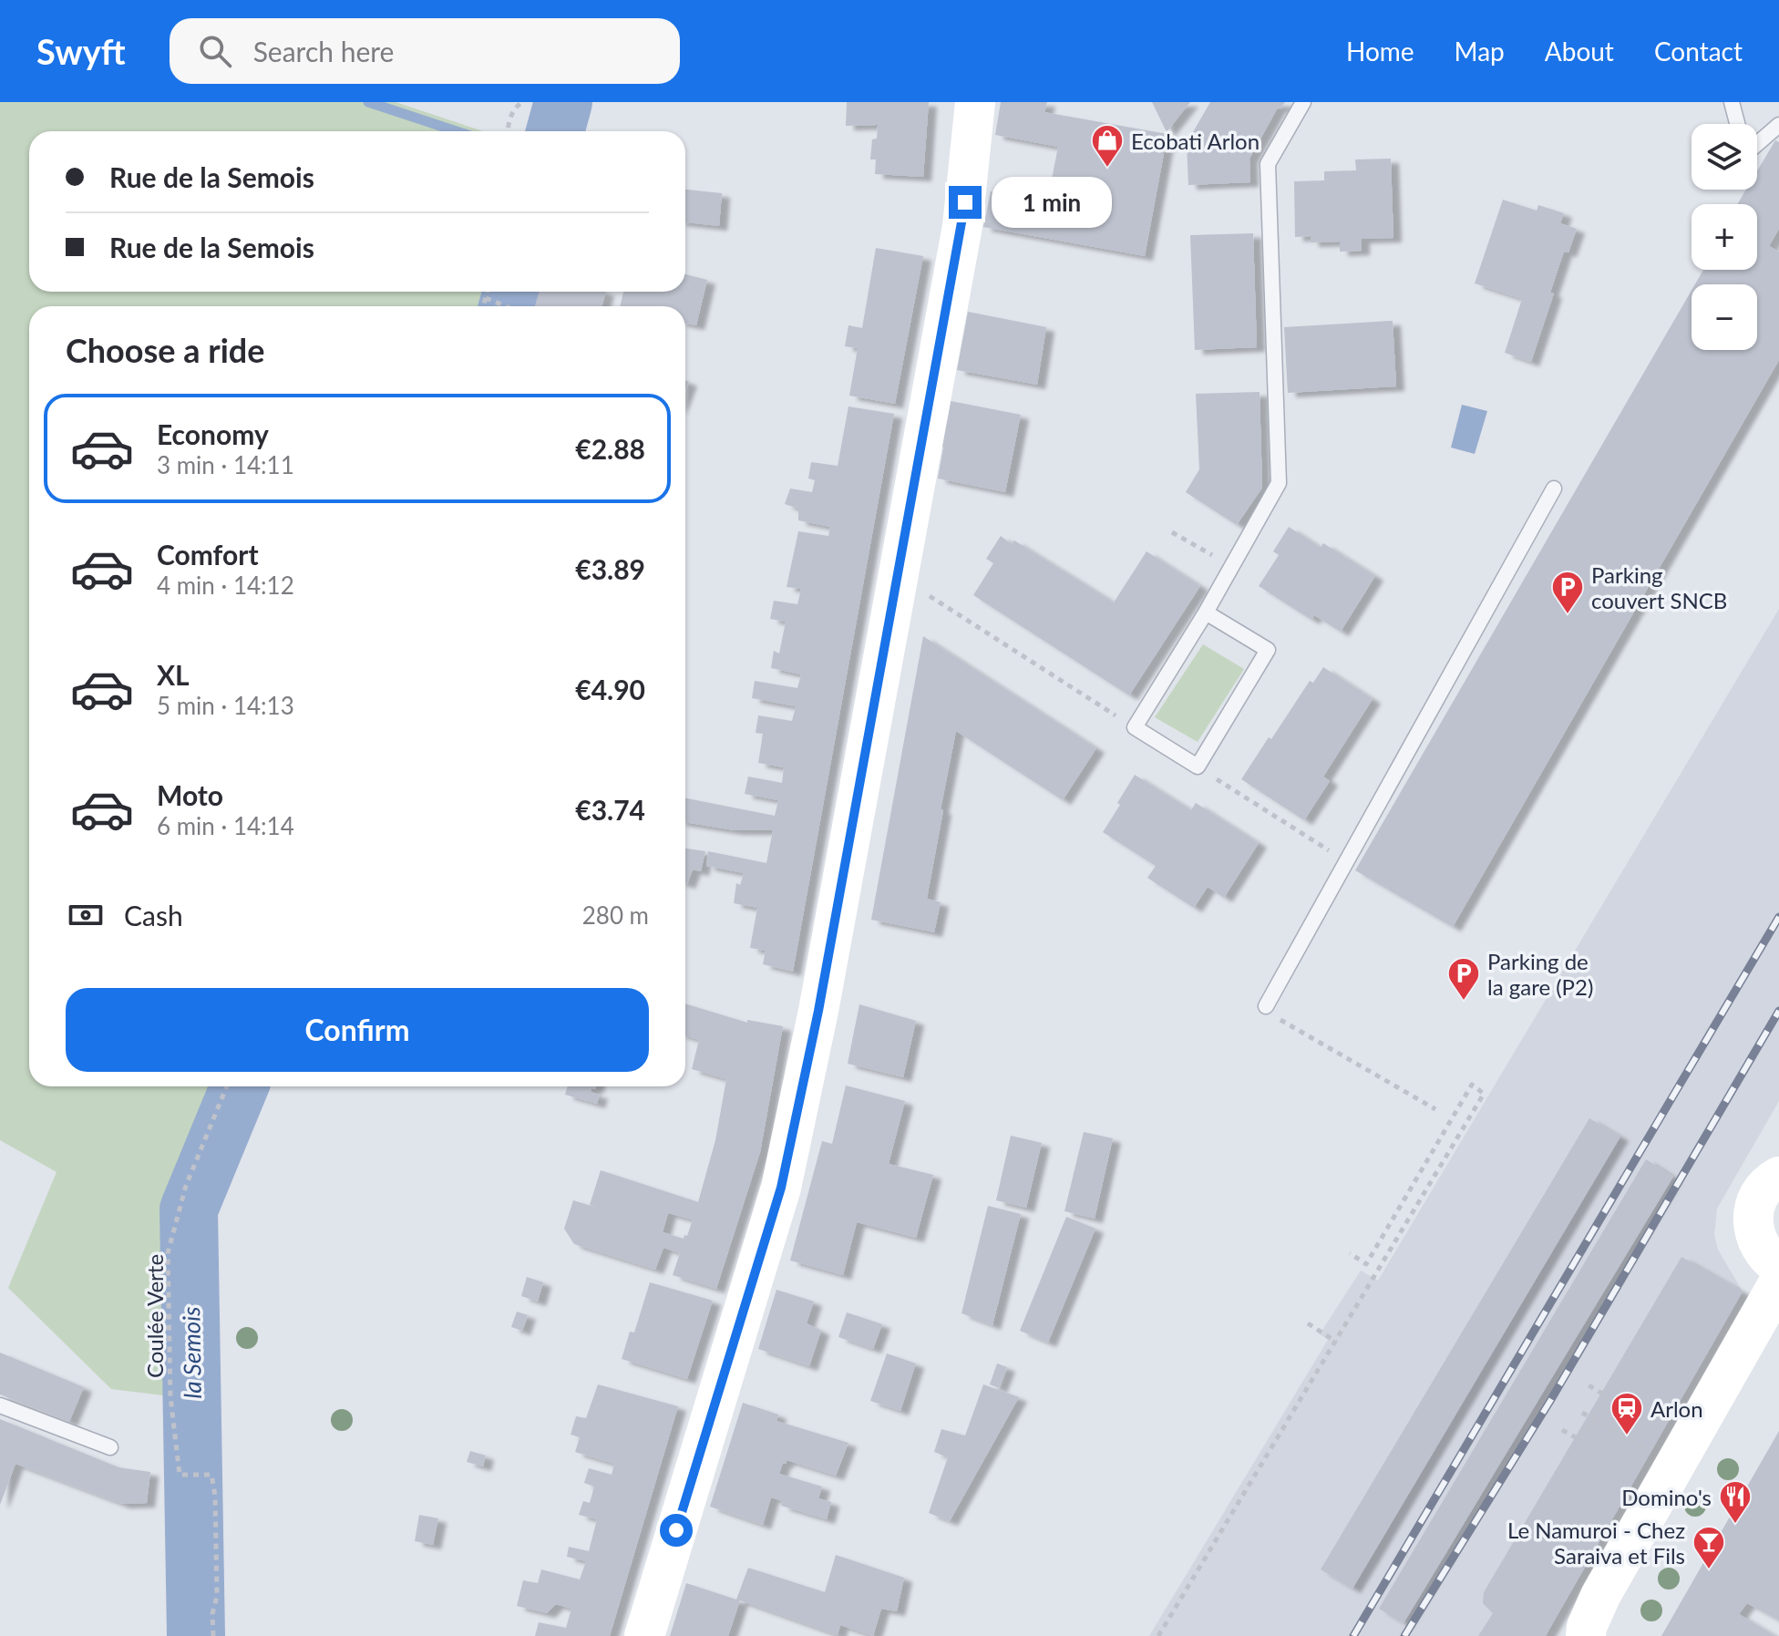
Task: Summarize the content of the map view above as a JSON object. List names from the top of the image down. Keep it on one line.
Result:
{"streets":{"path":["Coulée Verte"]},"water":["la Semois"],"places":{"shop":["Ecobati Arlon"],"parking":["Parking couvert SNCB","Parking de la gare (P2)"],"station":["Arlon"],"restaurant":["Domino's"],"bar":["Le Namuroi - Chez Saraiva et Fils"]},"page":{"header":"Swyft","search":"Search here","nav":["Home","Map","About","Contact"],"map_buttons":["+","−"],"banner":["Rue de la Semois","Rue de la Semois"],"bubble":"1 min","heading":"Choose a ride","list":[{"name":"Economy","note":"3 min · 14:11","value":"€2.88"},{"name":"Comfort","note":"4 min · 14:12","value":"€3.89"},{"name":"XL","note":"5 min · 14:13","value":"€4.90"},{"name":"Moto","note":"6 min · 14:14","value":"€3.74"}],"pay":["Cash","280 m"],"buttons":"Confirm"}}
